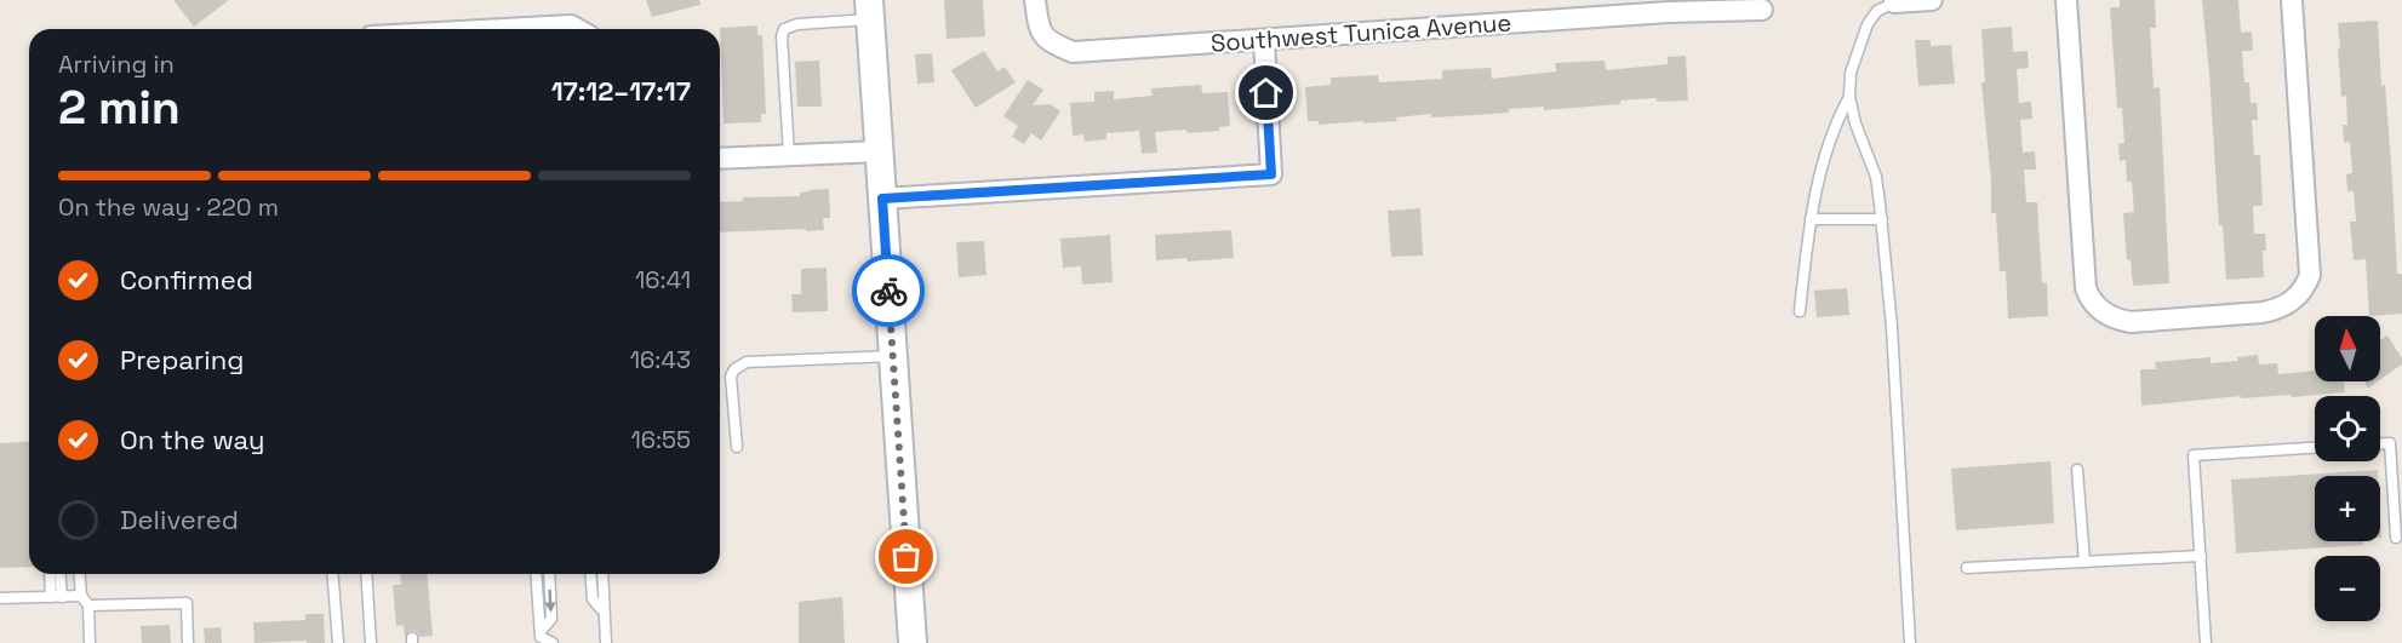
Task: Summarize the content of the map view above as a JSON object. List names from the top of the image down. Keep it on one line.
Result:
{"streets":{"street":["Southwest Tunica Avenue"]},"north":"top","page":{"heading":["2 min","Arriving in","17:12–17:17"],"bar":"On the way · 220 m","list":[["Confirmed","16:41"],["Preparing","16:43"],["On the way","16:55"],"Delivered"],"map_buttons":["+","−"]}}
